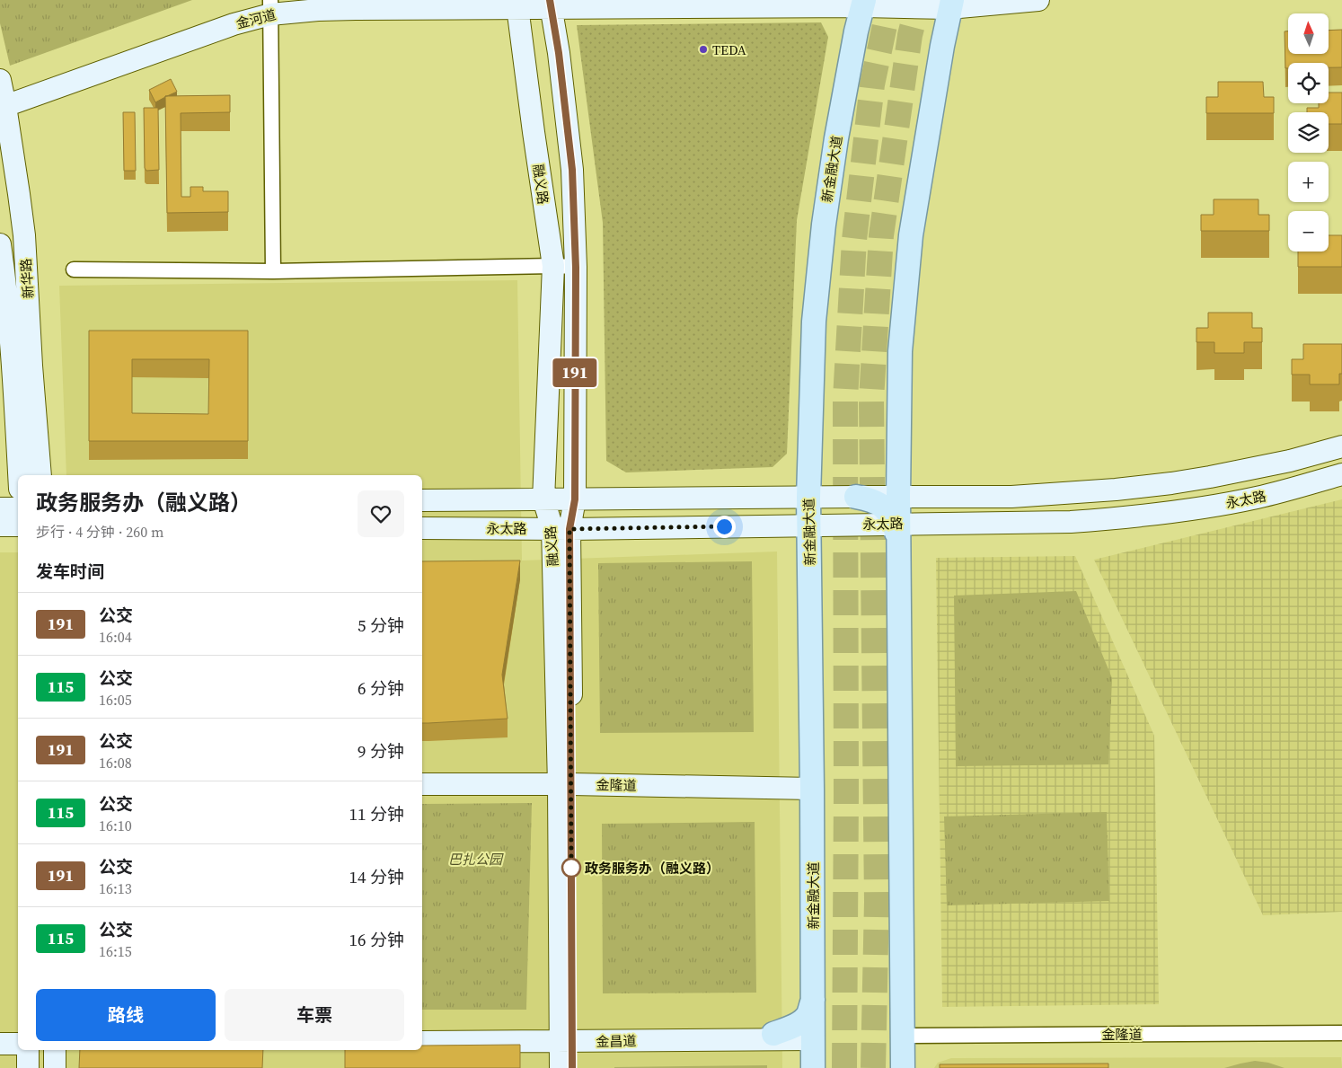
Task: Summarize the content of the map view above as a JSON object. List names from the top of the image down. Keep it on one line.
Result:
{"streets":{"main road":["新金融大道"],"street":["金河道","融义路","新华路","永太路","金隆道","金昌道"]},"crossings":[["金河道","新金融大道"],["金河道","融义路"],["金河道","新华路"],["新金融大道","永太路"],["新金融大道","金隆道"],["新金融大道","金昌道"],["融义路","永太路"],["融义路","金隆道"],["融义路","金昌道"]],"parks":["巴扎公园"],"places":["TEDA","政务服务办（融义路）"],"lines":["bus line 191"],"north":"top","page":{"on_map":"191","map_buttons":["+","−"],"heading":[["政务服务办（融义路）","步行 · 4 分钟 · 260 m"],"发车时间"],"list":[{"mark":"191","name":"公交","note":"16:04","value":"5 分钟"},{"mark":"115","name":"公交","note":"16:05","value":"6 分钟"},{"mark":"191","name":"公交","note":"16:08","value":"9 分钟"},{"mark":"115","name":"公交","note":"16:10","value":"11 分钟"},{"mark":"191","name":"公交","note":"16:13","value":"14 分钟"},{"mark":"115","name":"公交","note":"16:15","value":"16 分钟"}],"buttons":["路线","车票"]}}
